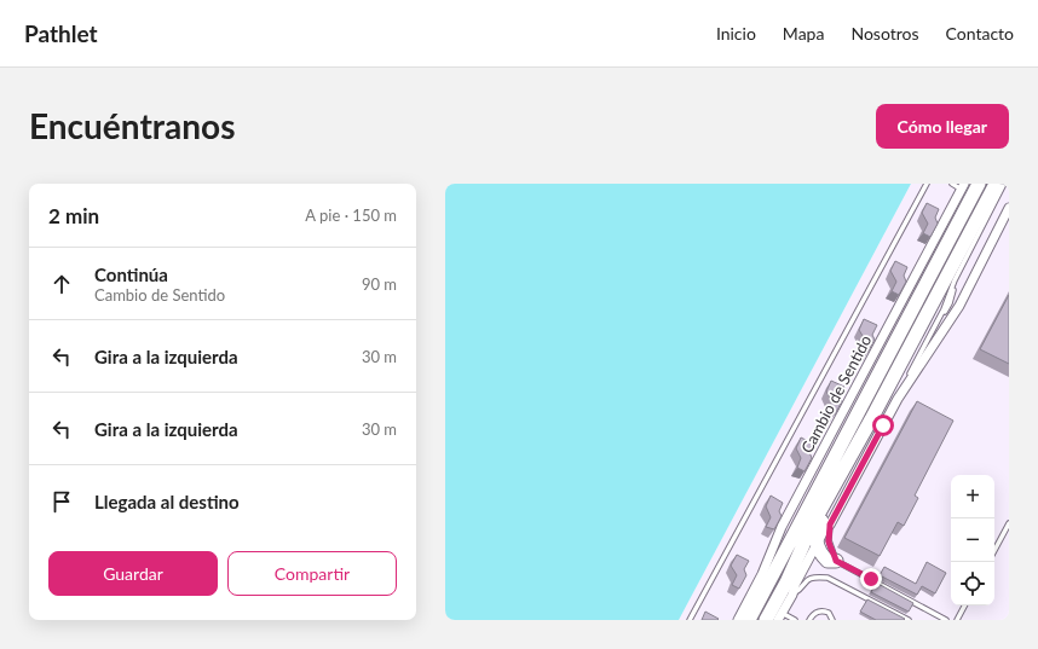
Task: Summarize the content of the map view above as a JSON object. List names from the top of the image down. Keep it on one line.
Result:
{"streets":{"street":["Cambio de Sentido"]},"page":{"header":"Pathlet","nav":["Inicio","Mapa","Nosotros","Contacto"],"buttons":["Cómo llegar",["Guardar","Compartir"]],"title":"Encuéntranos","heading":["2 min","A pie · 150 m"],"list":[["Continúa","Cambio de Sentido","90 m"],["Gira a la izquierda","30 m"],["Gira a la izquierda","30 m"],"Llegada al destino"],"map_buttons":["+","−"]}}
